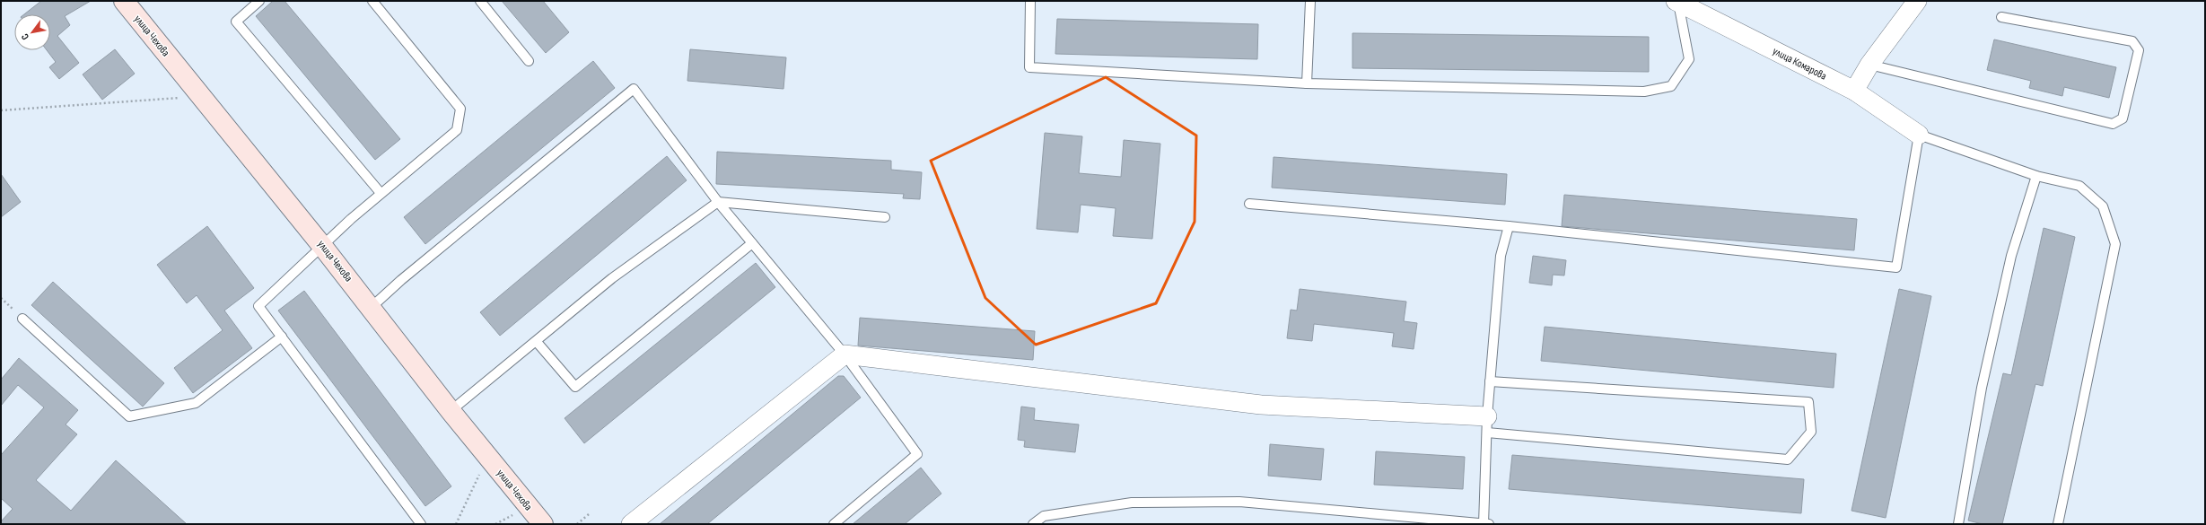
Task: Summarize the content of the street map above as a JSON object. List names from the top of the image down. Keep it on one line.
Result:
{"streets":{"main road":["улица Чехова"],"street":["улица Комарова"]},"north":"bottom left"}
